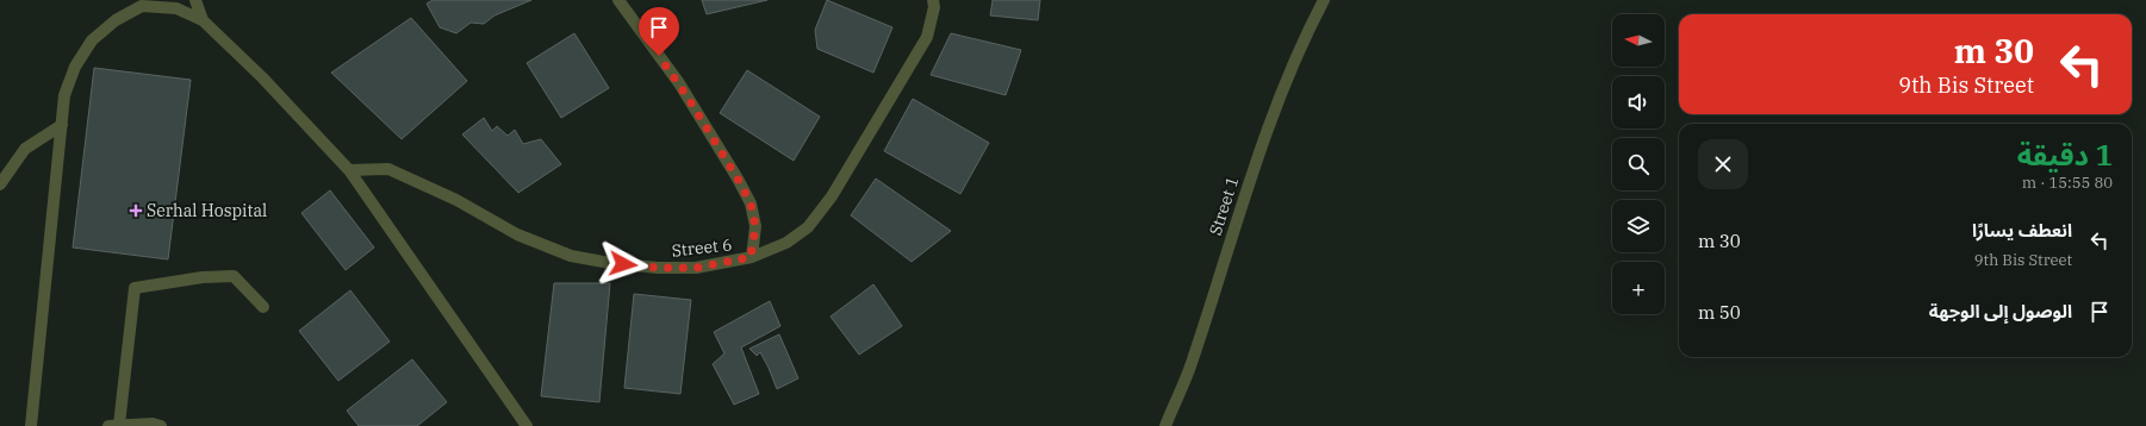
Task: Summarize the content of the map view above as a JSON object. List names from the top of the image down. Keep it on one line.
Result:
{"streets":{"street":["Street 1","Street 6"]},"places":{"health":["Serhal Hospital"]},"north":"left","page":{"map_buttons":"+","turn":["30 m","9th Bis Street"],"heading":["1 دقيقة","80 m · 15:55"],"list":[{"name":"انعطف يسارًا","note":"9th Bis Street","value":"30 m"},{"name":"الوصول إلى الوجهة","value":"50 m"}]}}
